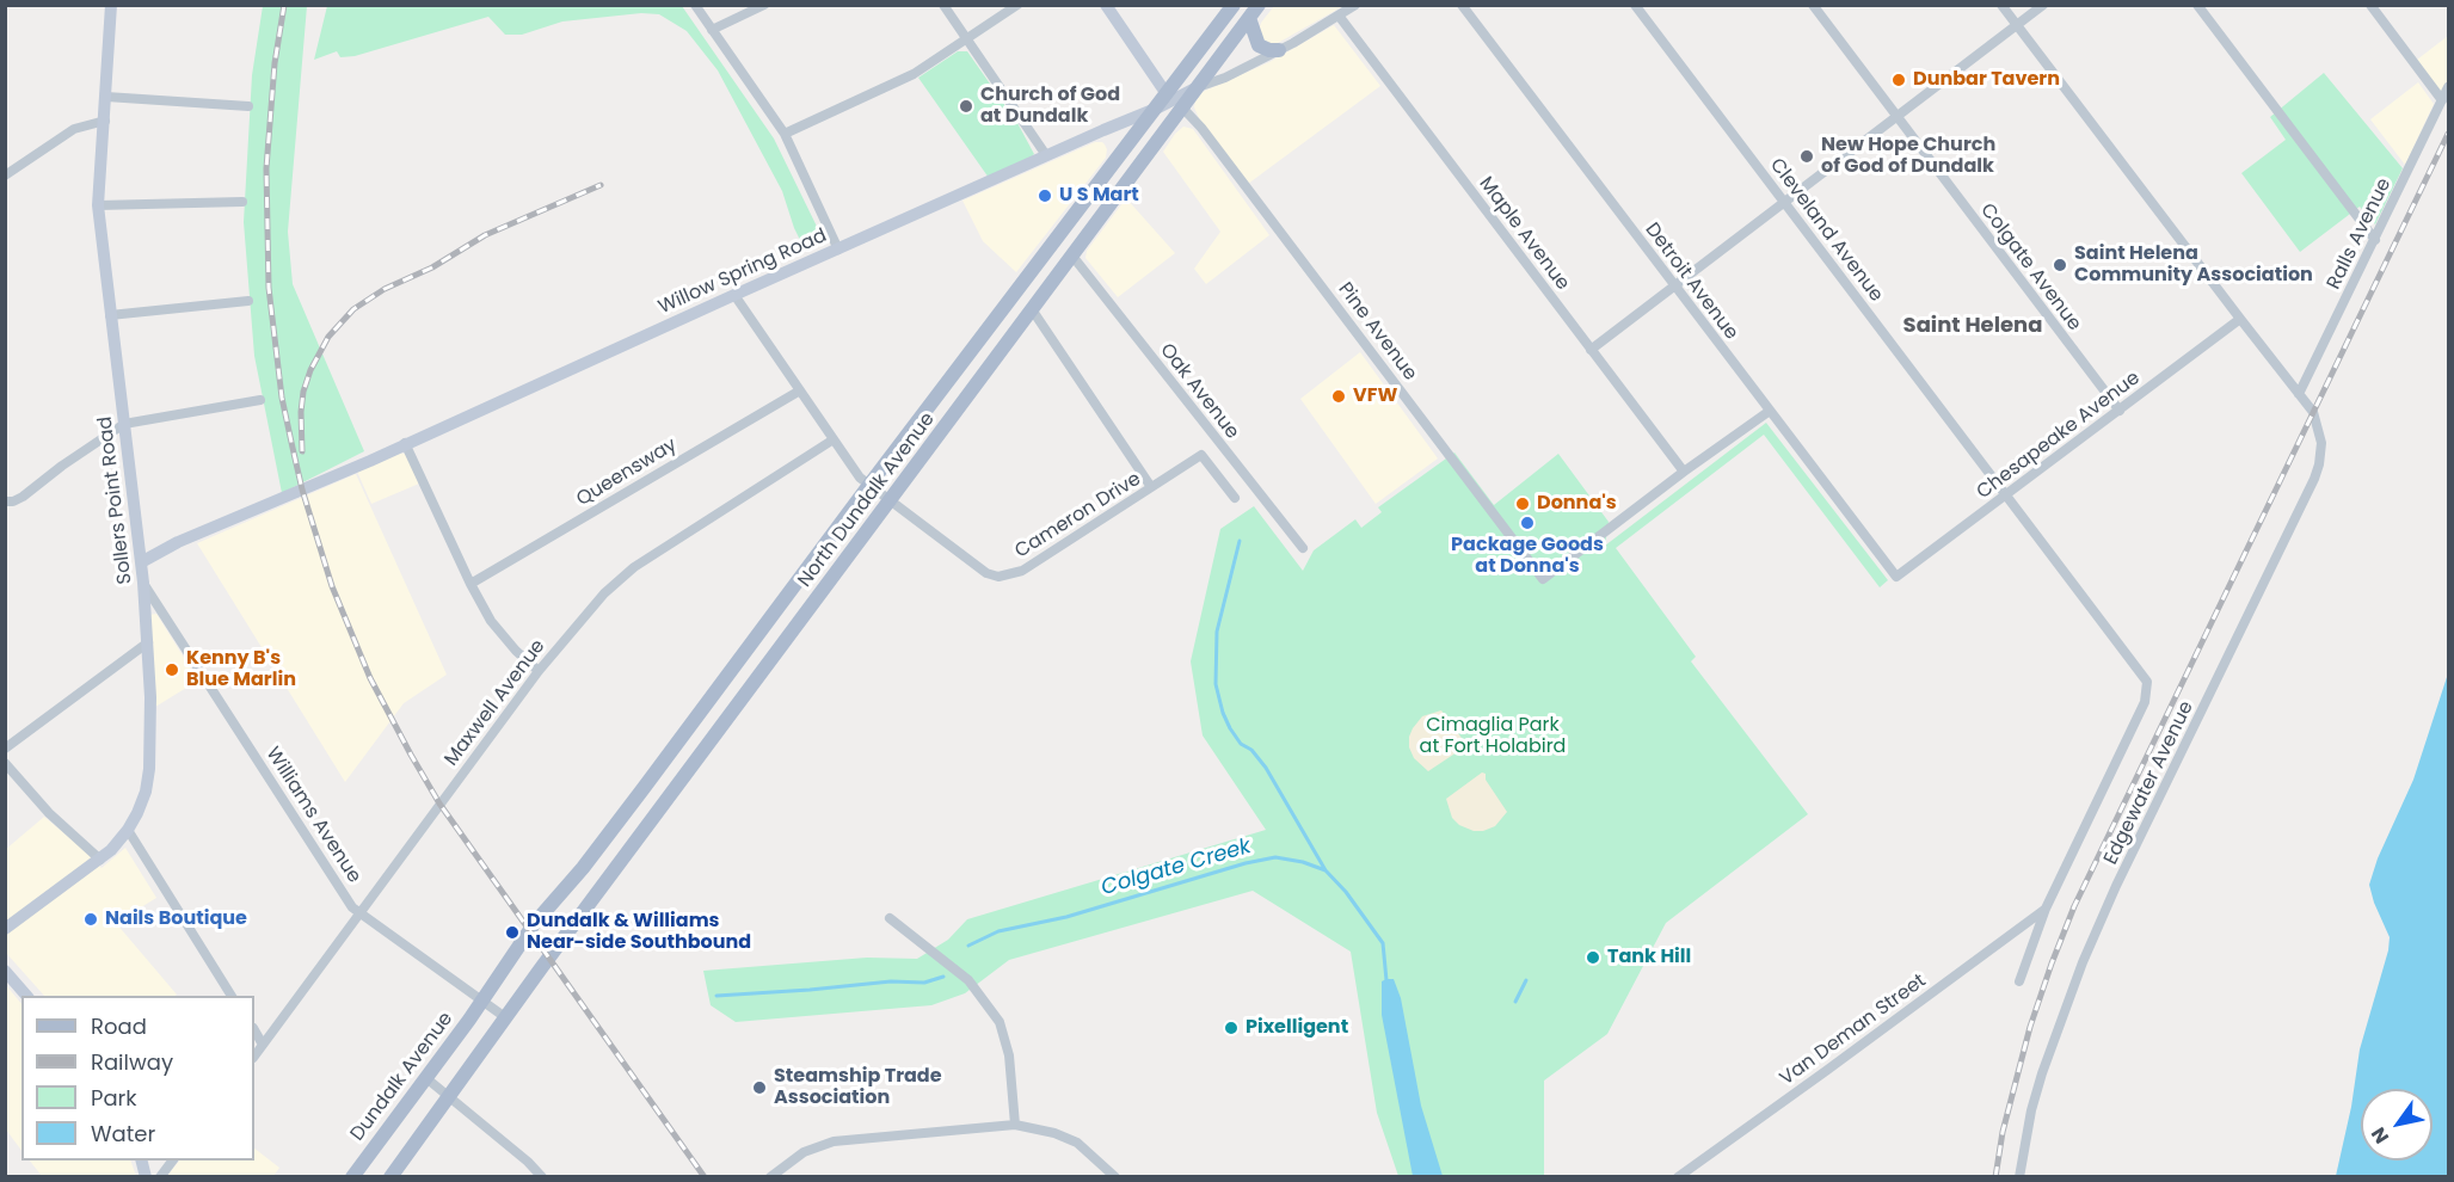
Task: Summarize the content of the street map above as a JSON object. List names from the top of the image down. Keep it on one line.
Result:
{"streets":{"main road":["North Dundalk Avenue","Dundalk Avenue"],"street":["Cleveland Avenue","Maple Avenue","Ralls Avenue","Colgate Avenue","Willow Spring Road","Detroit Avenue","Pine Avenue","Oak Avenue","Chesapeake Avenue","Queensway","Sollers Point Road","Cameron Drive","Maxwell Avenue","Edgewater Avenue","Williams Avenue","Van Deman Street"]},"crossings":[["Cleveland Avenue","Chesapeake Avenue"],["Cleveland Avenue","Van Deman Street"],["Maple Avenue","Pine Avenue"],["Ralls Avenue","Edgewater Avenue"],["Colgate Avenue","Chesapeake Avenue"],["Willow Spring Road","Sollers Point Road"],["Willow Spring Road","North Dundalk Avenue"],["Willow Spring Road","Cameron Drive"],["Detroit Avenue","Chesapeake Avenue"],["Pine Avenue","North Dundalk Avenue"],["Oak Avenue","North Dundalk Avenue"],["Queensway","Cameron Drive"],["Sollers Point Road","Williams Avenue"],["North Dundalk Avenue","Cameron Drive"],["North Dundalk Avenue","Williams Avenue"],["North Dundalk Avenue","Dundalk Avenue"],["Cameron Drive","Maxwell Avenue"],["Maxwell Avenue","Williams Avenue"],["Williams Avenue","Dundalk Avenue"]],"districts":["Saint Helena"],"water":["Colgate Creek"],"parks":["Cimaglia Park at Fort Holabird"],"places":["Dunbar Tavern","Church of God at Dundalk","New Hope Church of God of Dundalk","U S Mart","Saint Helena Community Association","VFW","Donna's","Package Goods at Donna's","Kenny B's Blue Marlin","Nails Boutique","Dundalk & Williams Near-side Southbound","Tank Hill","Pixelligent","Steamship Trade Association"],"legend":["Road","Railway","Park","Water"],"north":"bottom left"}
